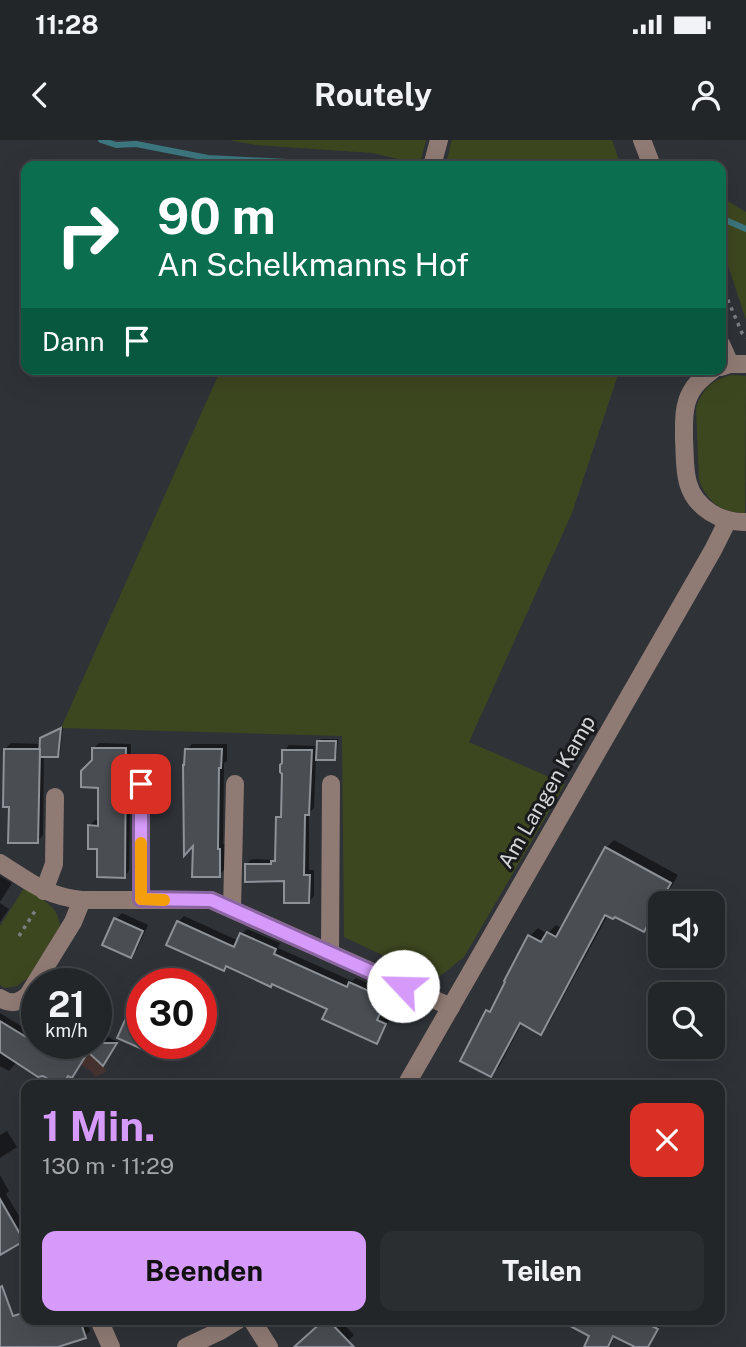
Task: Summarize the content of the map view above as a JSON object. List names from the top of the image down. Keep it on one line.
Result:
{"streets":{"street":["Am Langen Kamp"]},"page":{"status":"11:28","header":"Routely","turn":["90 m","An Schelkmanns Hof"],"then":"Dann","speed":"21 km/h","limit":"30","heading":["1 Min.","130 m · 11:29"],"buttons":["Beenden","Teilen"]}}
